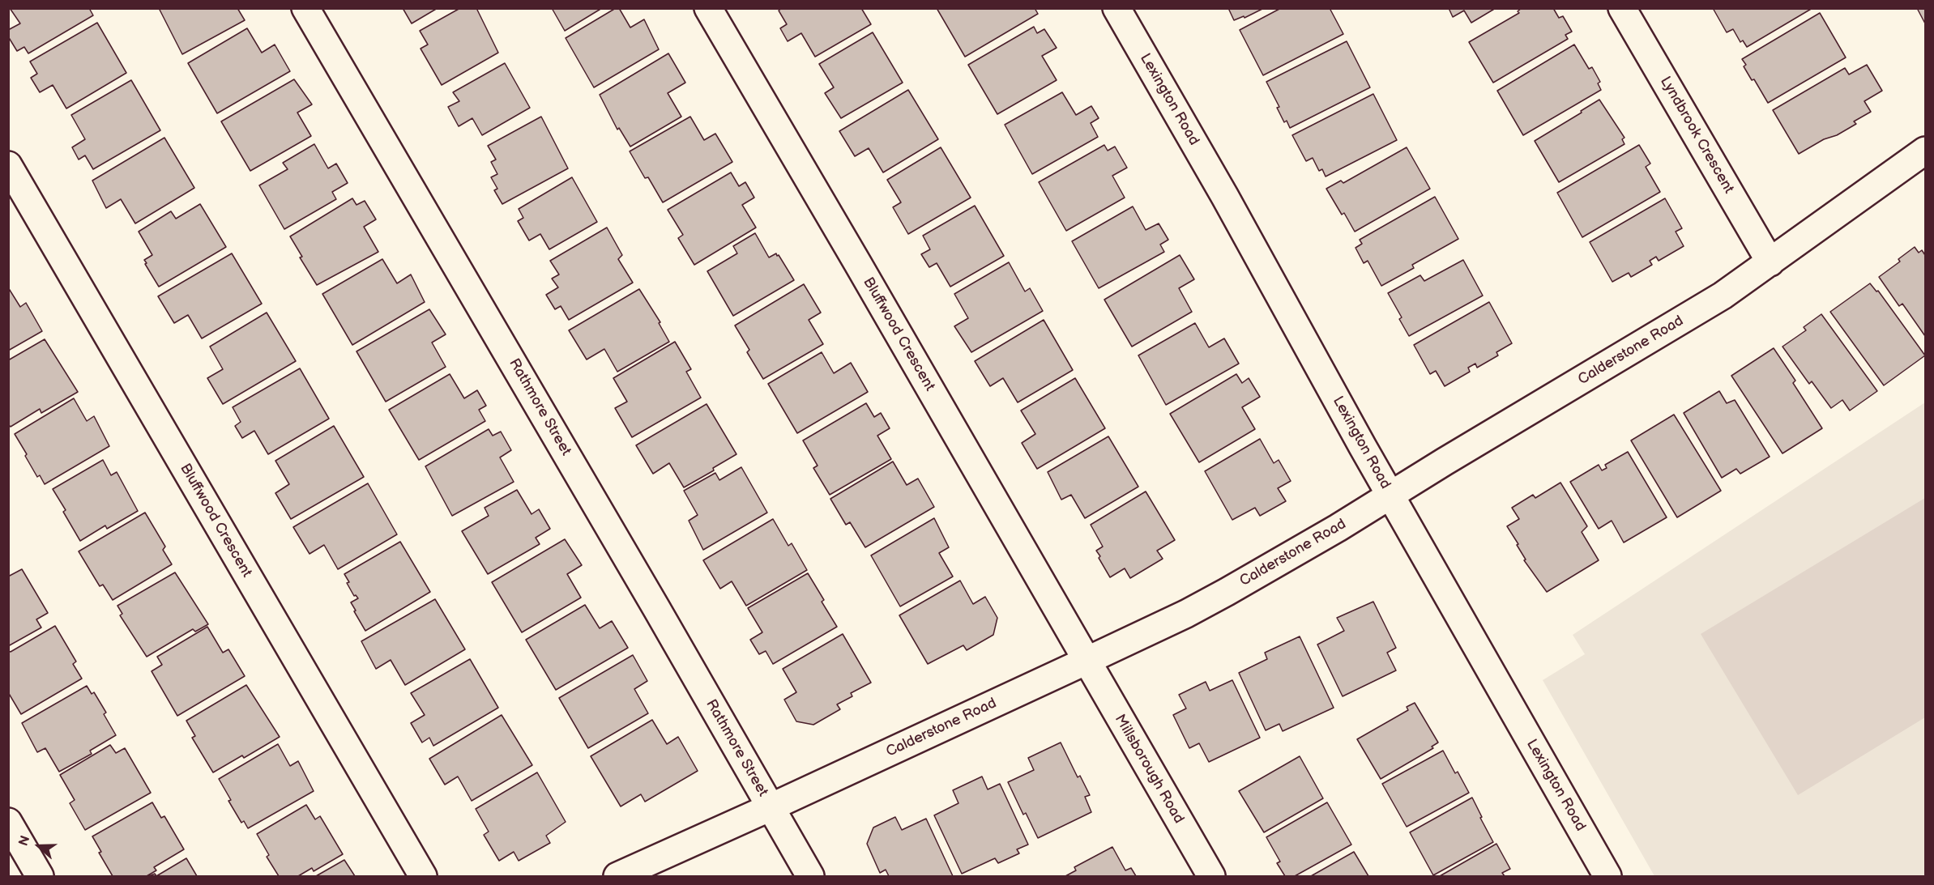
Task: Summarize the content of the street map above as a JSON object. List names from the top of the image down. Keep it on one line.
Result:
{"streets":{"street":["Lexington Road","Lyndbrook Crescent","Bluffwood Crescent","Calderstone Road","Rathmore Street","Millsborough Road"]},"crossings":[["Lexington Road","Calderstone Road"],["Lyndbrook Crescent","Calderstone Road"],["Bluffwood Crescent","Calderstone Road"],["Bluffwood Crescent","Millsborough Road"],["Calderstone Road","Rathmore Street"],["Calderstone Road","Millsborough Road"]],"north":"left"}
